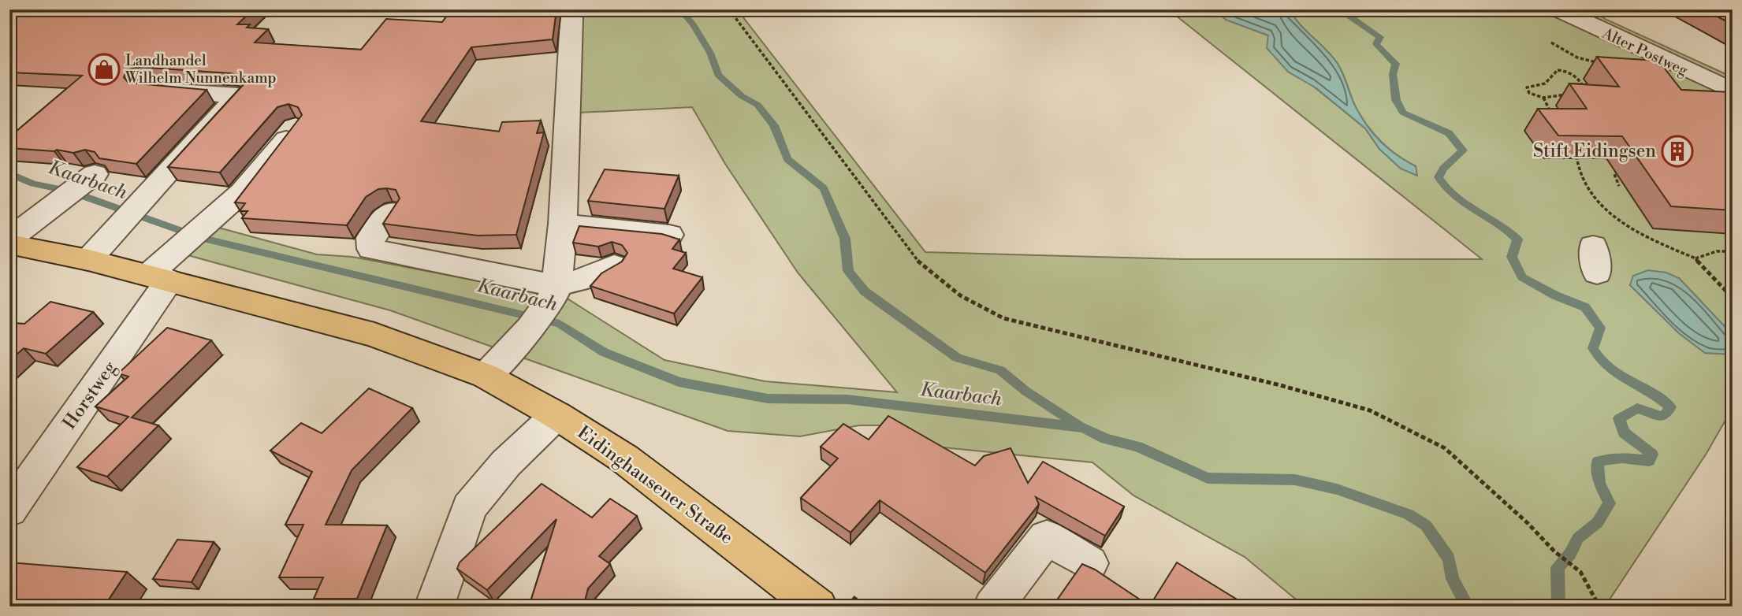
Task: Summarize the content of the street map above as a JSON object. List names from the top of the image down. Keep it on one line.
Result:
{"streets":{"main road":["Eidinghausener Straße"],"street":["Alter Postweg","Horstweg"]},"crossings":[["Horstweg","Eidinghausener Straße"]],"water":["Kaarbach"],"places":{"shop":["Landhandel Wilhelm Nunnenkamp"],"building":["Stift Eidingsen"]}}
